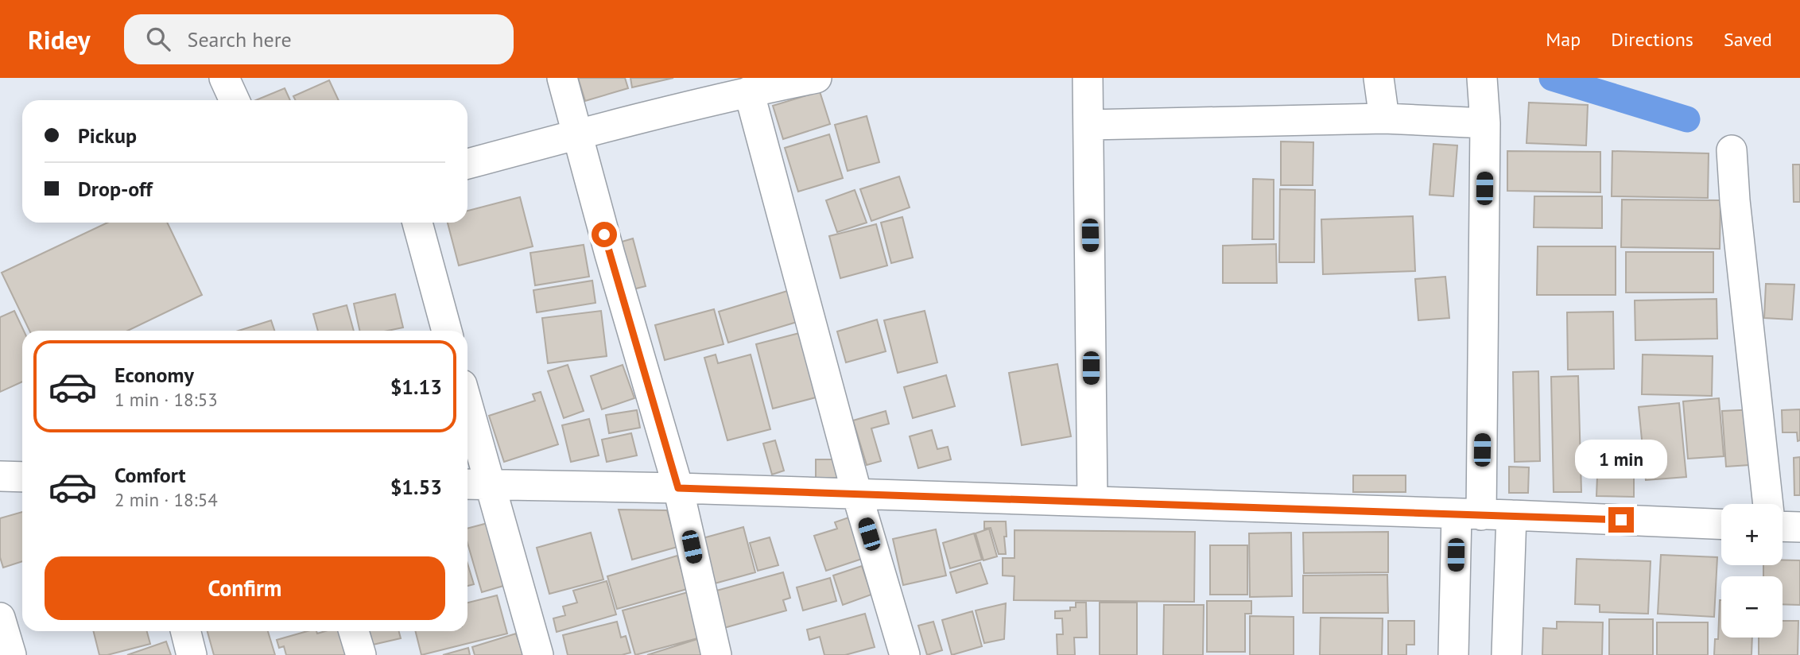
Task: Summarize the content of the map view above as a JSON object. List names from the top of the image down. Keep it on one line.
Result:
{"page":{"header":"Ridey","search":"Search here","nav":["Map","Directions","Saved"],"banner":["Pickup","Drop-off"],"list":[{"name":"Economy","note":"1 min · 18:53","value":"$1.13"},{"name":"Comfort","note":"2 min · 18:54","value":"$1.53"}],"bubble":"1 min","map_buttons":["+","−"],"buttons":"Confirm"}}
